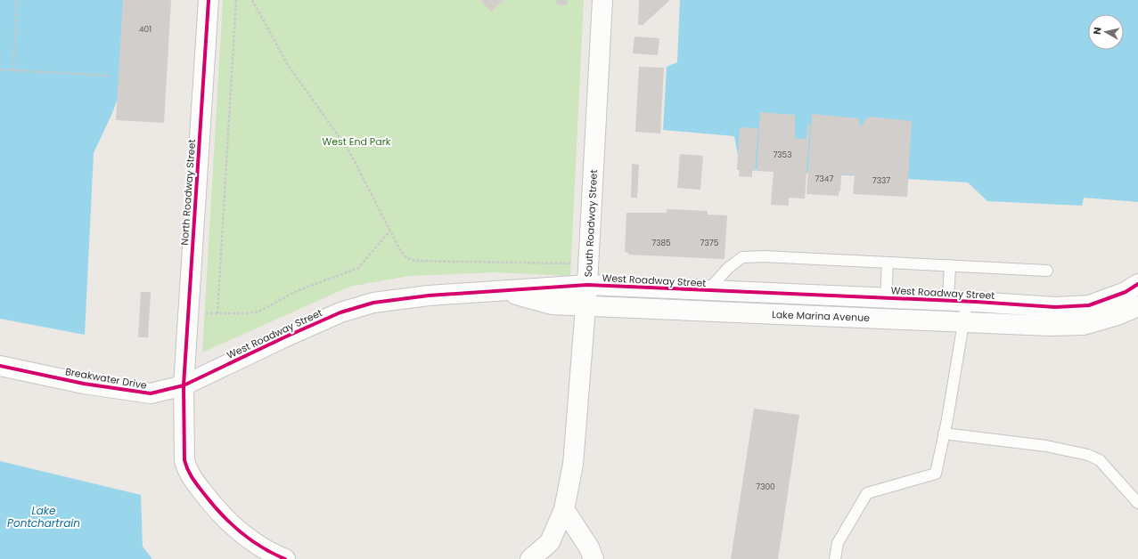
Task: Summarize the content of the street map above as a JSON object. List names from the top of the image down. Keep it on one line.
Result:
{"streets":{"street":["North Roadway Street","South Roadway Street","West Roadway Street","Lake Marina Avenue","Breakwater Drive"]},"crossings":[["North Roadway Street","West Roadway Street"],["North Roadway Street","Breakwater Drive"],["South Roadway Street","West Roadway Street"],["South Roadway Street","Lake Marina Avenue"],["West Roadway Street","Lake Marina Avenue"],["West Roadway Street","Breakwater Drive"]],"water":["Lake Pontchartrain"],"parks":["West End Park"],"house_numbers":["401","7353","7347","7337","7385","7375","7300"],"north":"left"}
